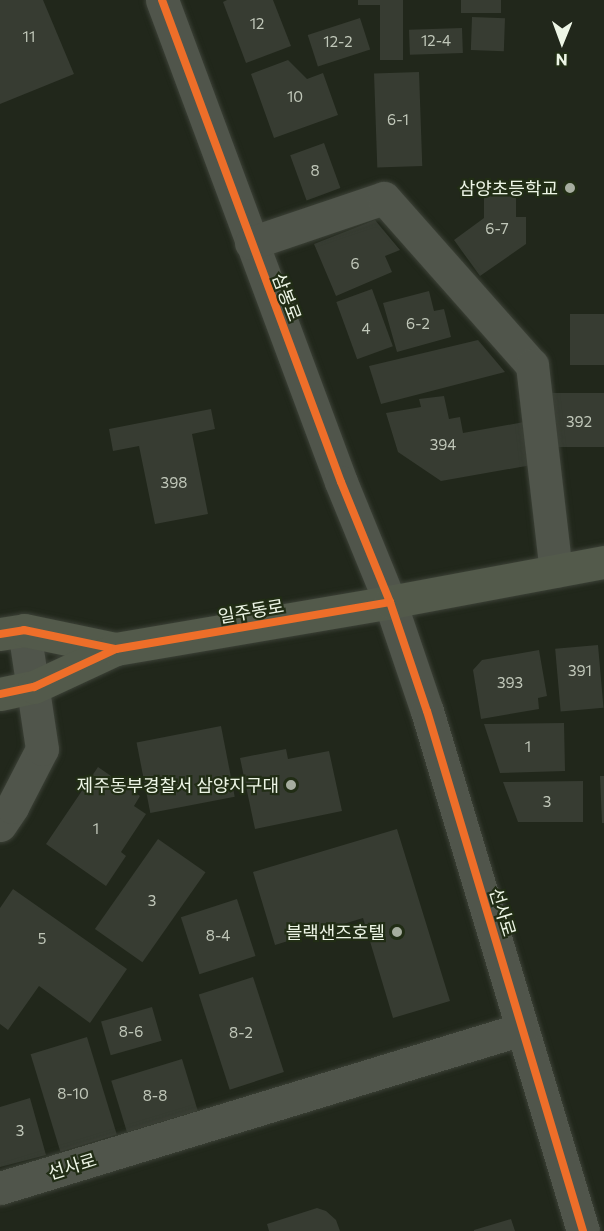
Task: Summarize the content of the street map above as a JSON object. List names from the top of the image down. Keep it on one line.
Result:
{"streets":{"main road":["일주동로"],"street":["삼봉로","선사로"]},"crossings":[["삼봉로","일주동로"],["삼봉로","선사로"],["일주동로","선사로"]],"places":["삼양초등학교","제주동부경찰서 삼양지구대","블랙샌즈호텔"],"house_numbers":["12","11","12-4","12-2","10","6-1","8","6-7","6","6-2","4","392","394","398","391","393","1","3","1","3","8-4","5","8-6","8-2","8-10","8-8","3"],"north":"bottom"}
